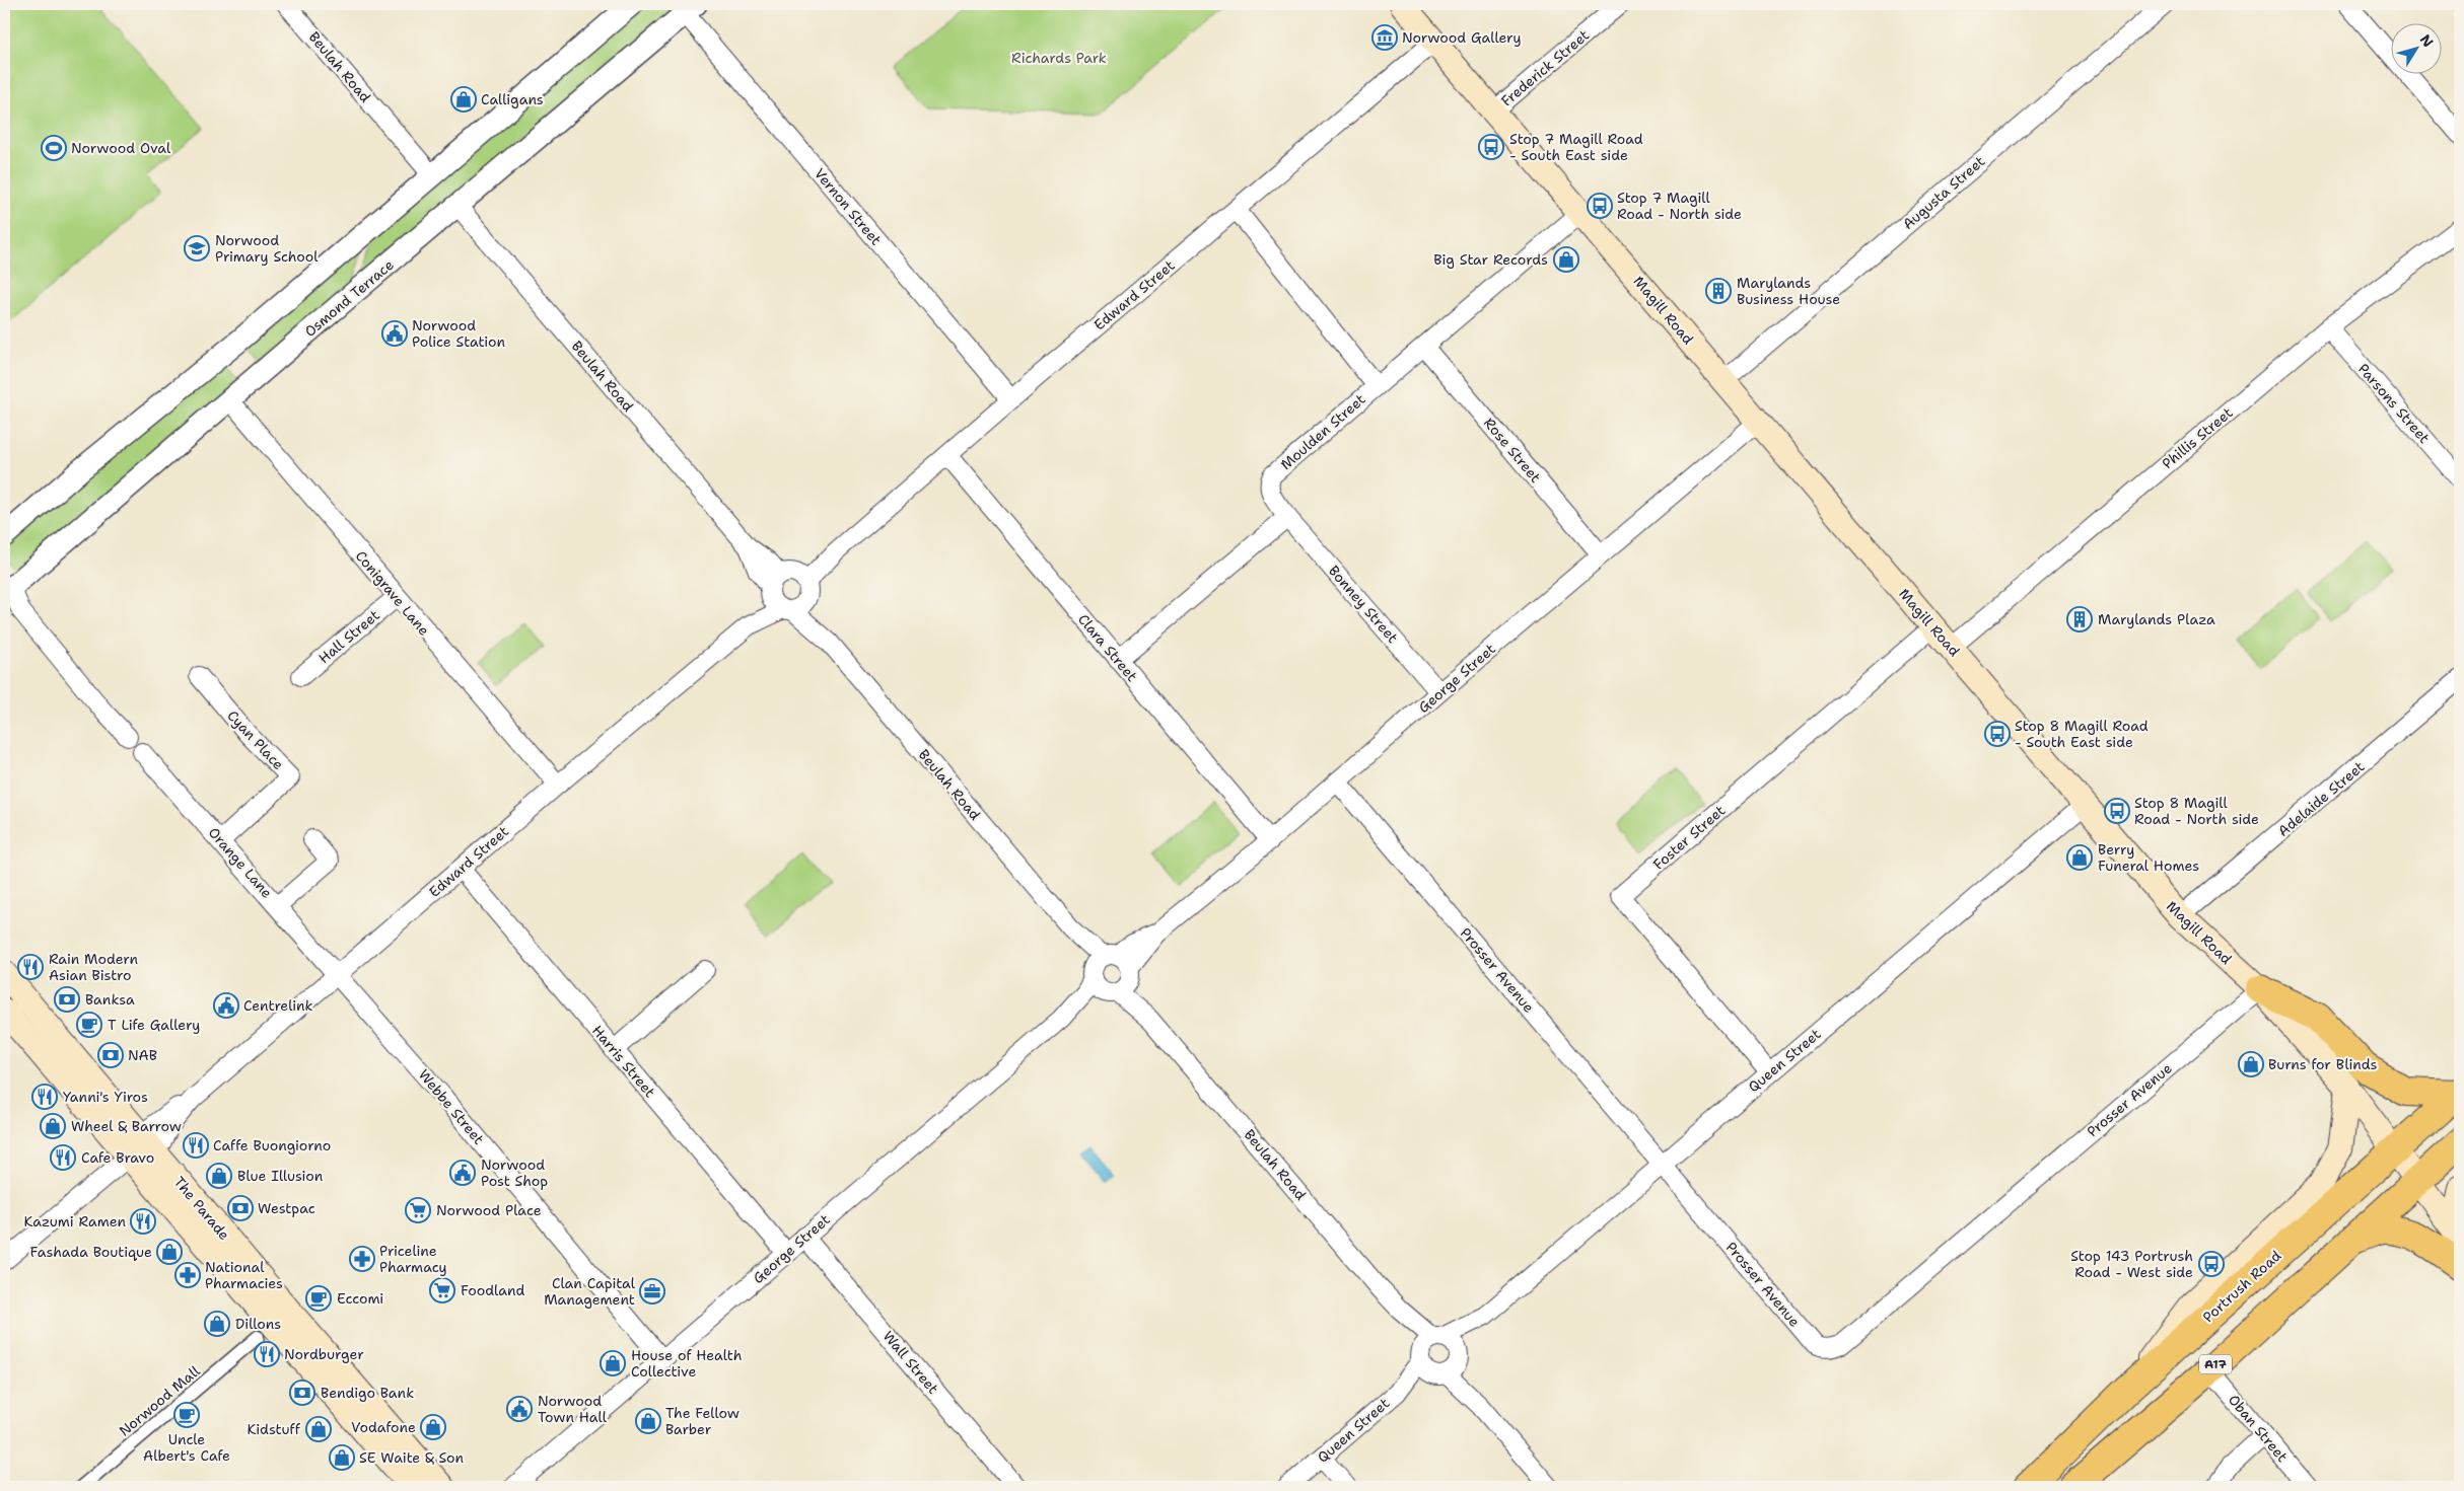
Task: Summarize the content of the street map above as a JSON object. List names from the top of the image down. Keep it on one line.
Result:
{"streets":{"highway":["Portrush Road","A17"],"main road":["Magill Road","The Parade"],"street":["Beulah Road","Frederick Street","Augusta Street","Vernon Street","Edward Street","Osmond Terrace","Parsons Street","Moulden Street","Phillis Street","Rose Street","Conigrave Lane","Bonney Street","Hall Street","Clara Street","George Street","Cyan Place","Adelaide Street","Foster Street","Orange Lane","Prosser Avenue","Queen Street","Harris Street","Webbe Street","Wall Street","Norwood Mall","Oban Street"]},"crossings":[["Beulah Road","Edward Street"],["Beulah Road","Osmond Terrace"],["Beulah Road","George Street"],["Beulah Road","Queen Street"],["Frederick Street","Magill Road"],["Augusta Street","Magill Road"],["Vernon Street","Edward Street"],["Vernon Street","Osmond Terrace"],["Edward Street","Magill Road"],["Edward Street","Conigrave Lane"],["Edward Street","Clara Street"],["Edward Street","Orange Lane"],["Edward Street","Harris Street"],["Edward Street","Webbe Street"],["Edward Street","The Parade"],["Osmond Terrace","Conigrave Lane"],["Magill Road","Moulden Street"],["Magill Road","Phillis Street"],["Magill Road","George Street"],["Magill Road","Adelaide Street"],["Magill Road","Foster Street"],["Magill Road","Prosser Avenue"],["Magill Road","Queen Street"],["Magill Road","Portrush Road"],["Magill Road","A17"],["Parsons Street","Phillis Street"],["Moulden Street","Rose Street"],["Moulden Street","Bonney Street"],["Rose Street","George Street"],["Conigrave Lane","Hall Street"],["Bonney Street","George Street"],["Clara Street","George Street"],["George Street","Prosser Avenue"],["George Street","Harris Street"],["George Street","Webbe Street"],["George Street","Wall Street"],["Cyan Place","Orange Lane"],["Foster Street","Queen Street"],["Orange Lane","Webbe Street"],["Prosser Avenue","Queen Street"],["A17","Oban Street"]],"parks":["Richards Park"],"places":{"museum":["Norwood Gallery"],"shop":["Calligans","Big Star Records","Berry Funeral Homes","Burns for Blinds","Wheel & Barrow","Blue Illusion","Fashada Boutique","Dillons","House of Health Collective","The Fellow Barber","Vodafone","Kidstuff","SE Waite & Son"],"bus stop":["Stop 7 Magill Road - South East side","Stop 7 Magill Road - North side","Stop 8 Magill Road - South East side","Stop 8 Magill Road - North side","Stop 143 Portrush Road - West side"],"sports":["Norwood Oval"],"school or university":["Norwood Primary School"],"building":["Marylands Business House","Marylands Plaza"],"public building":["Norwood Police Station","Centrelink","Norwood Post Shop","Norwood Town Hall"],"restaurant":["Rain Modern Asian Bistro","Yanni's Yiros","Caffe Buongiorno","Cafe Bravo","Kazumi Ramen","Nordburger"],"bank":["Banksa","NAB","Westpac","Bendigo Bank"],"cafe":["T Life Gallery","Eccomi","Uncle Albert's Cafe"],"supermarket":["Norwood Place","Foodland"],"pharmacy":["Priceline Pharmacy","National Pharmacies"],"office":["Clan Capital Management"]},"north":"top right"}
